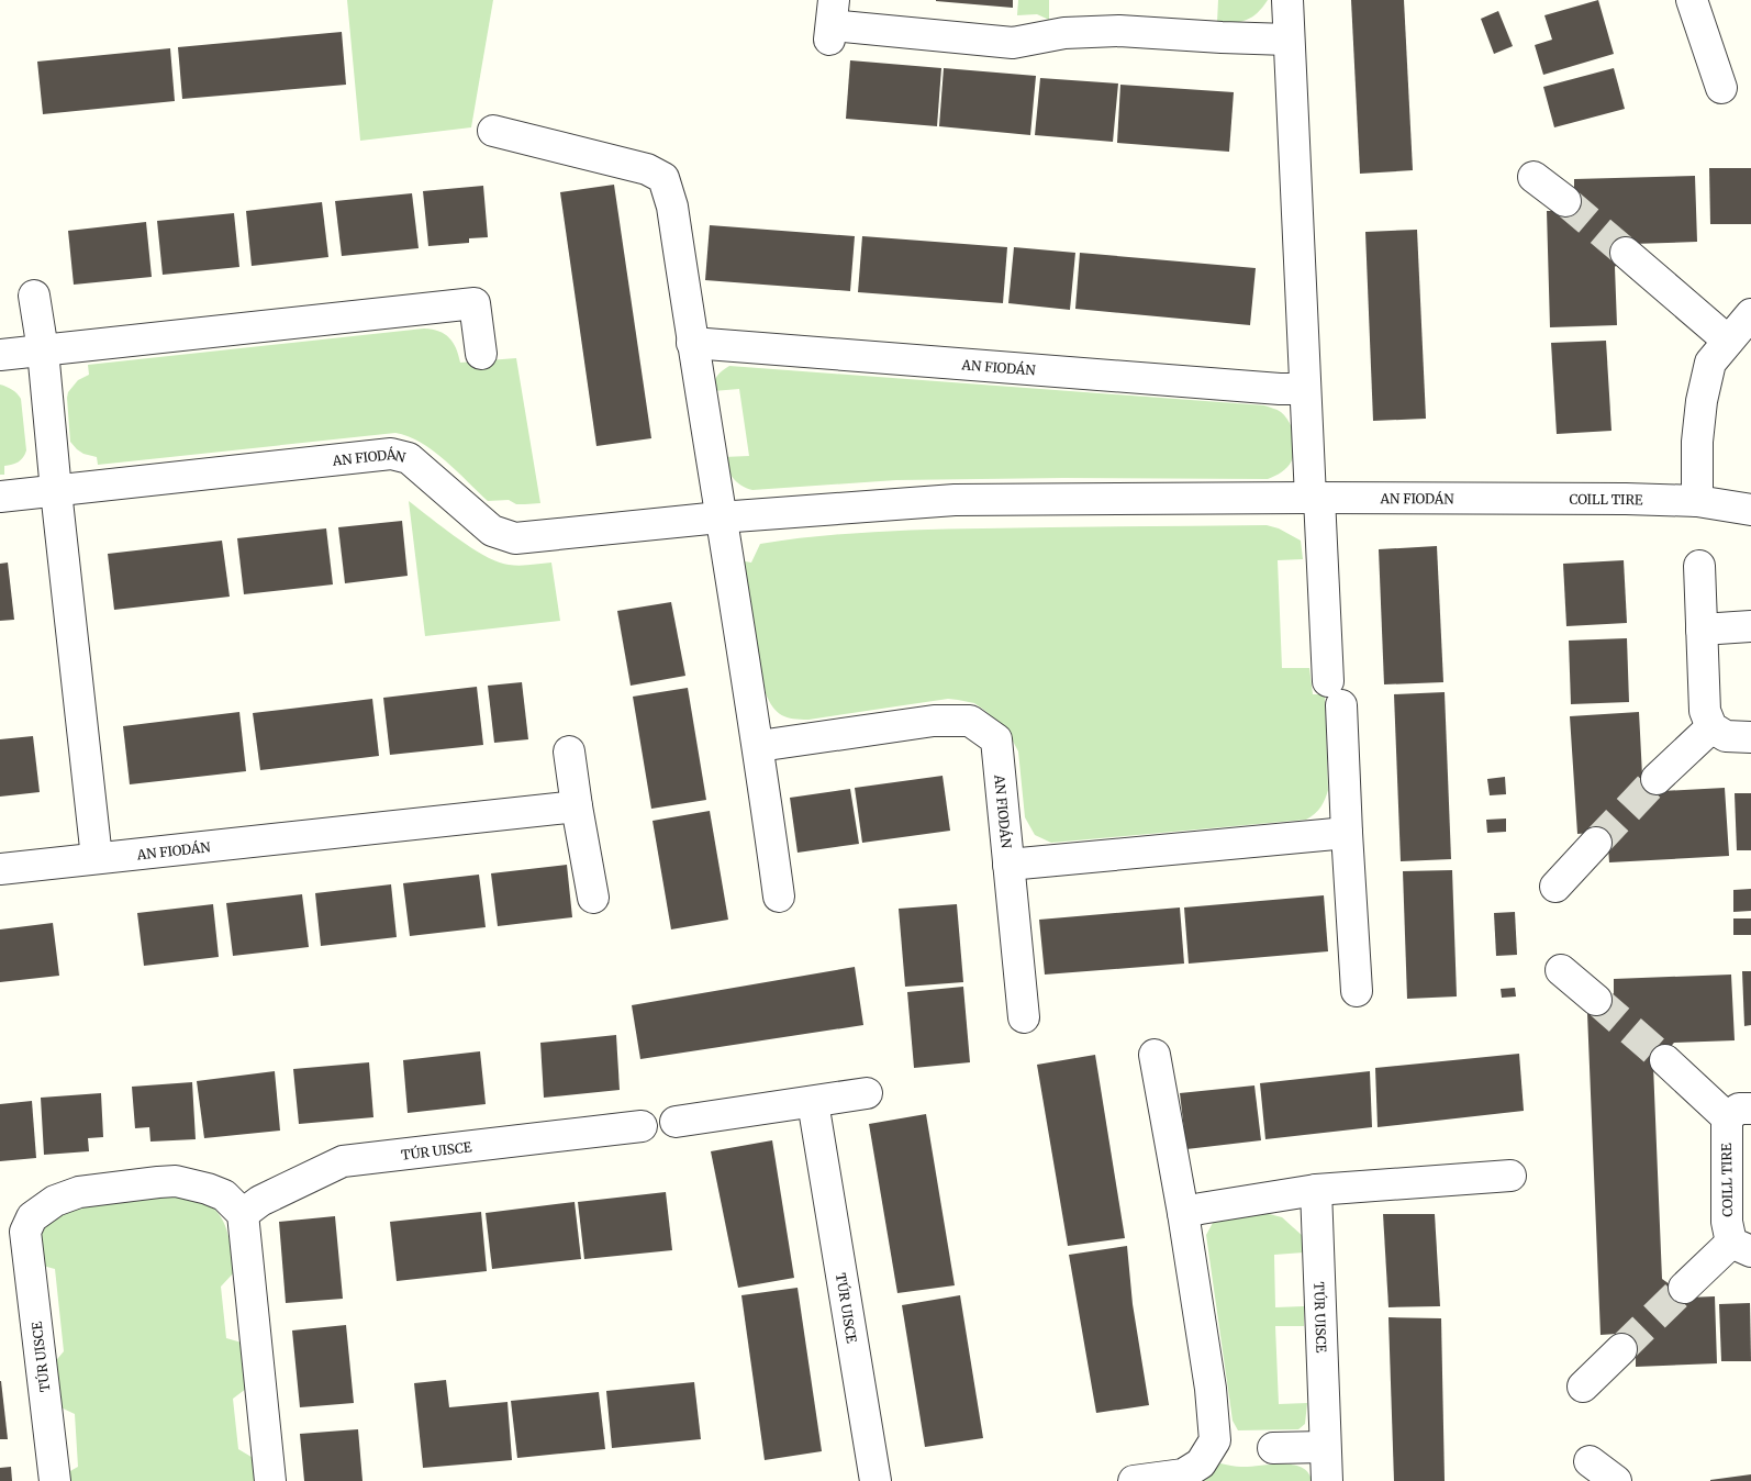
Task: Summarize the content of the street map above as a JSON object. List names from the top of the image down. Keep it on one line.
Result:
{"streets":{"street":["AN FIODÁN","COILL TIRE","TÚR UISCE"]},"crossings":[["AN FIODÁN","COILL TIRE"]]}
